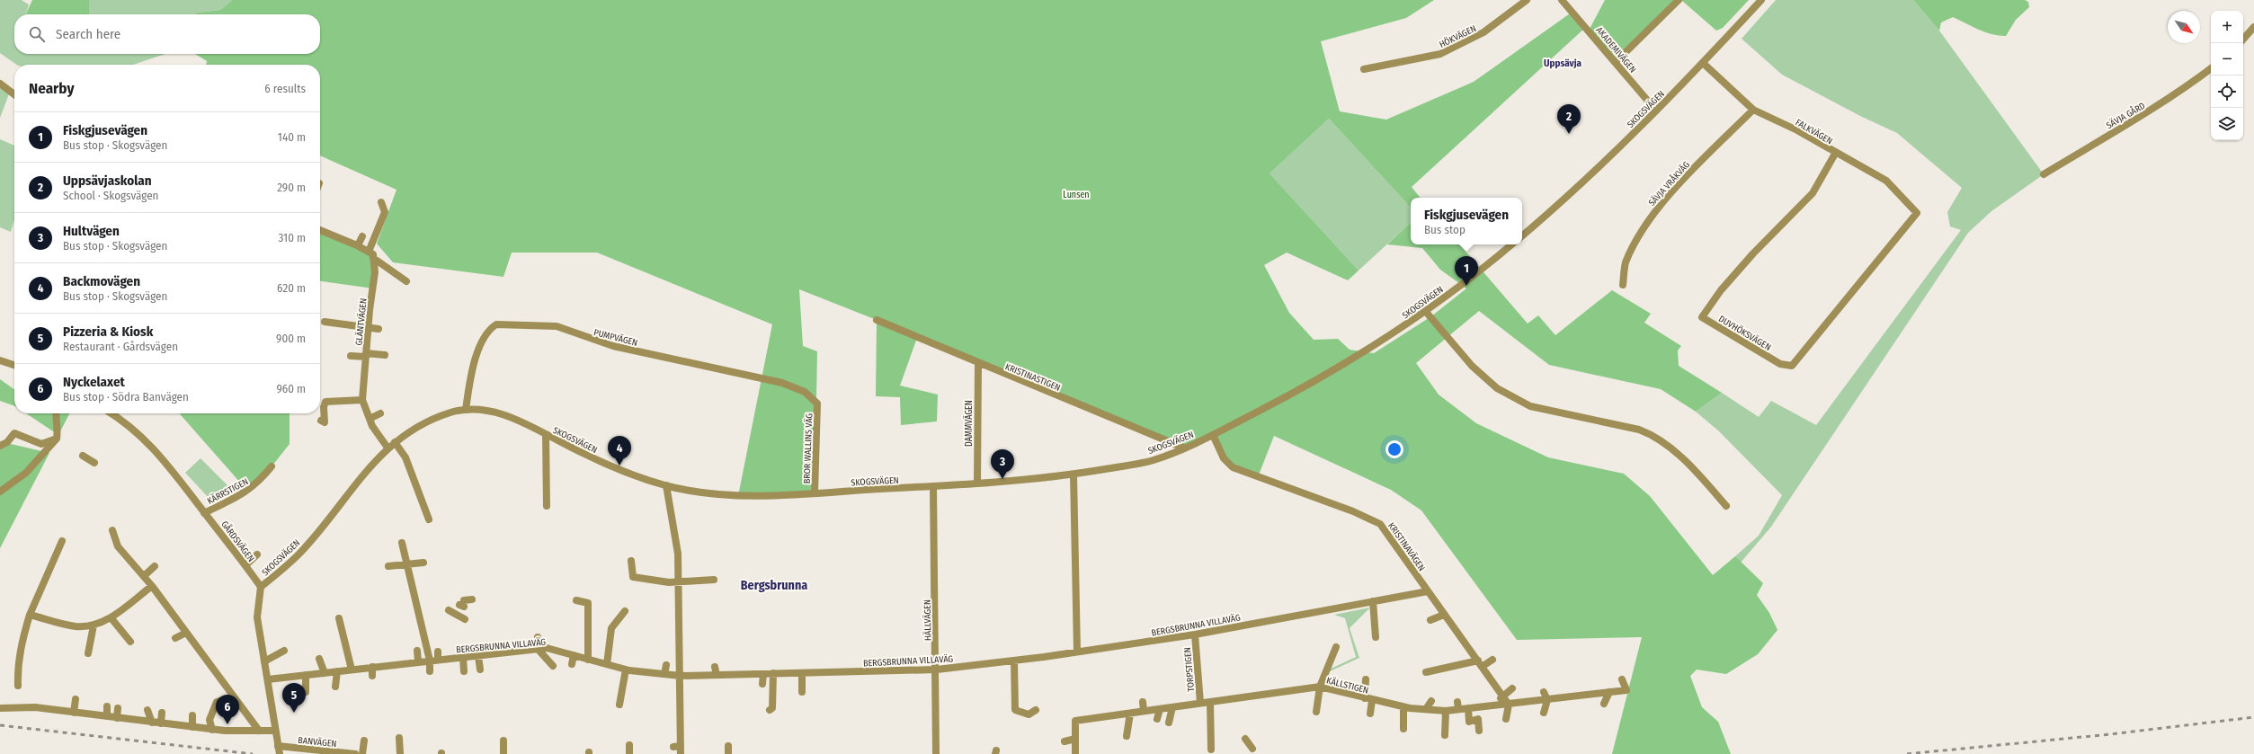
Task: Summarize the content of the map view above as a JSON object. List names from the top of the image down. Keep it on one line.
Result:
{"streets":{"street":["HÖKVÄGEN","AKADEMIVÄGEN","SKOGSVÄGEN","SÄVJA GÅRD","FALKVÄGEN","SÄVJA VRÅKVÄG","GLÄNTVÄGEN","DUVHÖKSVÄGEN","PUMPVÄGEN","KRISTINASTIGEN","DAMMVÄGEN","BROR WALLINS VÄG","KÄRRSTIGEN","GÅRDSVÄGEN","KRISTINAVÄGEN","HÄLLVÄGEN","BERGSBRUNNA VILLAVÄG","TORPSTIGEN","KÄLLSTIGEN","BANVÄGEN"]},"crossings":[["AKADEMIVÄGEN","SKOGSVÄGEN"],["SKOGSVÄGEN","FALKVÄGEN"],["SKOGSVÄGEN","GLÄNTVÄGEN"],["SKOGSVÄGEN","PUMPVÄGEN"],["SKOGSVÄGEN","KRISTINASTIGEN"],["SKOGSVÄGEN","DAMMVÄGEN"],["SKOGSVÄGEN","BROR WALLINS VÄG"],["SKOGSVÄGEN","GÅRDSVÄGEN"],["SKOGSVÄGEN","KRISTINAVÄGEN"],["SKOGSVÄGEN","HÄLLVÄGEN"],["FALKVÄGEN","SÄVJA VRÅKVÄG"],["FALKVÄGEN","DUVHÖKSVÄGEN"],["PUMPVÄGEN","BROR WALLINS VÄG"],["KRISTINASTIGEN","DAMMVÄGEN"],["KÄRRSTIGEN","GÅRDSVÄGEN"],["KRISTINAVÄGEN","BERGSBRUNNA VILLAVÄG"],["KRISTINAVÄGEN","KÄLLSTIGEN"],["HÄLLVÄGEN","BERGSBRUNNA VILLAVÄG"],["BERGSBRUNNA VILLAVÄG","TORPSTIGEN"],["TORPSTIGEN","KÄLLSTIGEN"]],"districts":["Uppsävja","Bergsbrunna"],"parks":["Lunsen"],"north":"bottom right","page":{"map_buttons":["+","−"],"search":"Search here","heading":["Nearby","6 results"],"pins":["2","1","4","3","5","6"],"list":[{"mark":"1","name":"Fiskgjusevägen","note":"Bus stop · Skogsvägen","value":"140 m"},{"mark":"2","name":"Uppsävjaskolan","note":"School · Skogsvägen","value":"290 m"},{"mark":"3","name":"Hultvägen","note":"Bus stop · Skogsvägen","value":"310 m"},{"mark":"4","name":"Backmovägen","note":"Bus stop · Skogsvägen","value":"620 m"},{"mark":"5","name":"Pizzeria & Kiosk","note":"Restaurant · Gårdsvägen","value":"900 m"},{"mark":"6","name":"Nyckelaxet","note":"Bus stop · Södra Banvägen","value":"960 m"}],"popup":["Fiskgjusevägen","Bus stop"]}}
